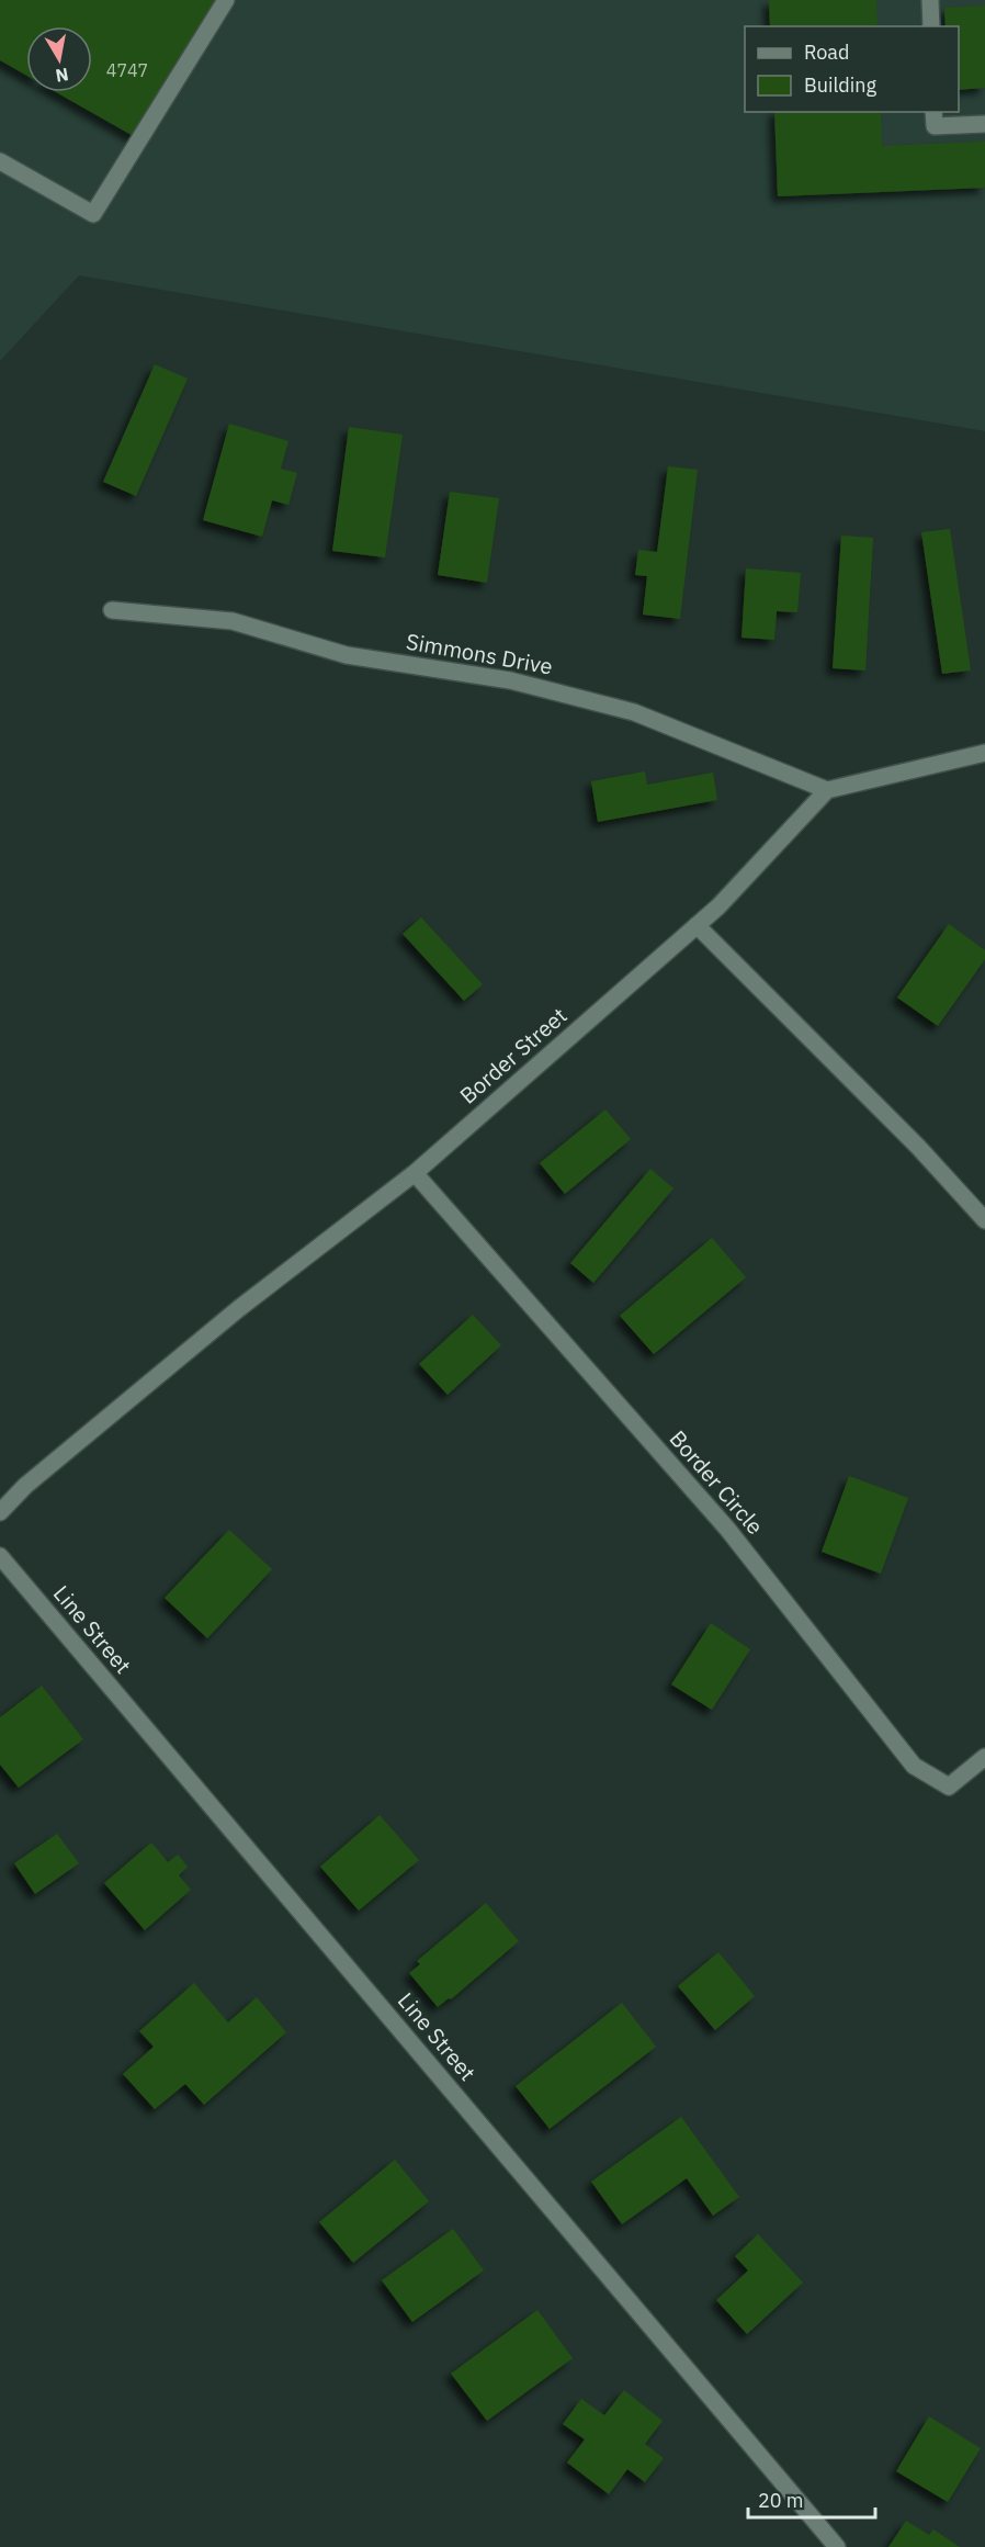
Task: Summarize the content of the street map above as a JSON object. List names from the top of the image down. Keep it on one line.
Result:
{"streets":{"street":["Simmons Drive","Border Street","Border Circle","Line Street"]},"crossings":[["Simmons Drive","Border Street"],["Border Street","Border Circle"]],"house_numbers":["4747"],"legend":["Road","Building"],"scale_bar":"20 m","north":"bottom"}
